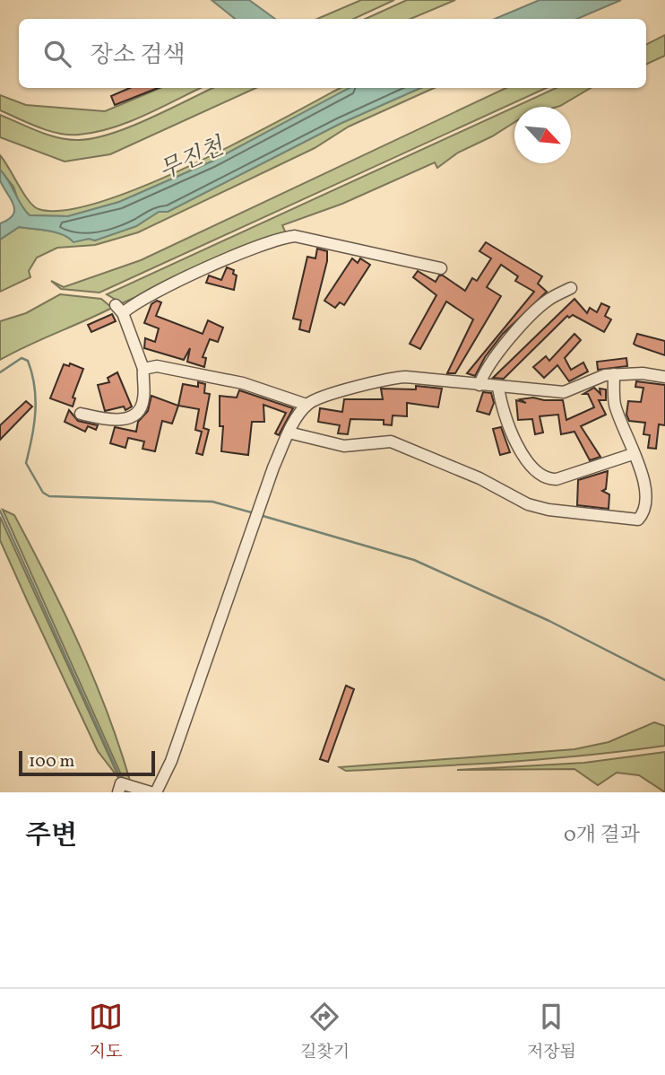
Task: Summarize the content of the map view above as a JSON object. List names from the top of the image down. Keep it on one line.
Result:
{"water":["무진천"],"scale_bar":"100 m","north":"bottom right","page":{"search":"장소 검색","scale":"100 m","heading":["주변","0개 결과"],"nav":["지도","길찾기","저장됨"]}}
